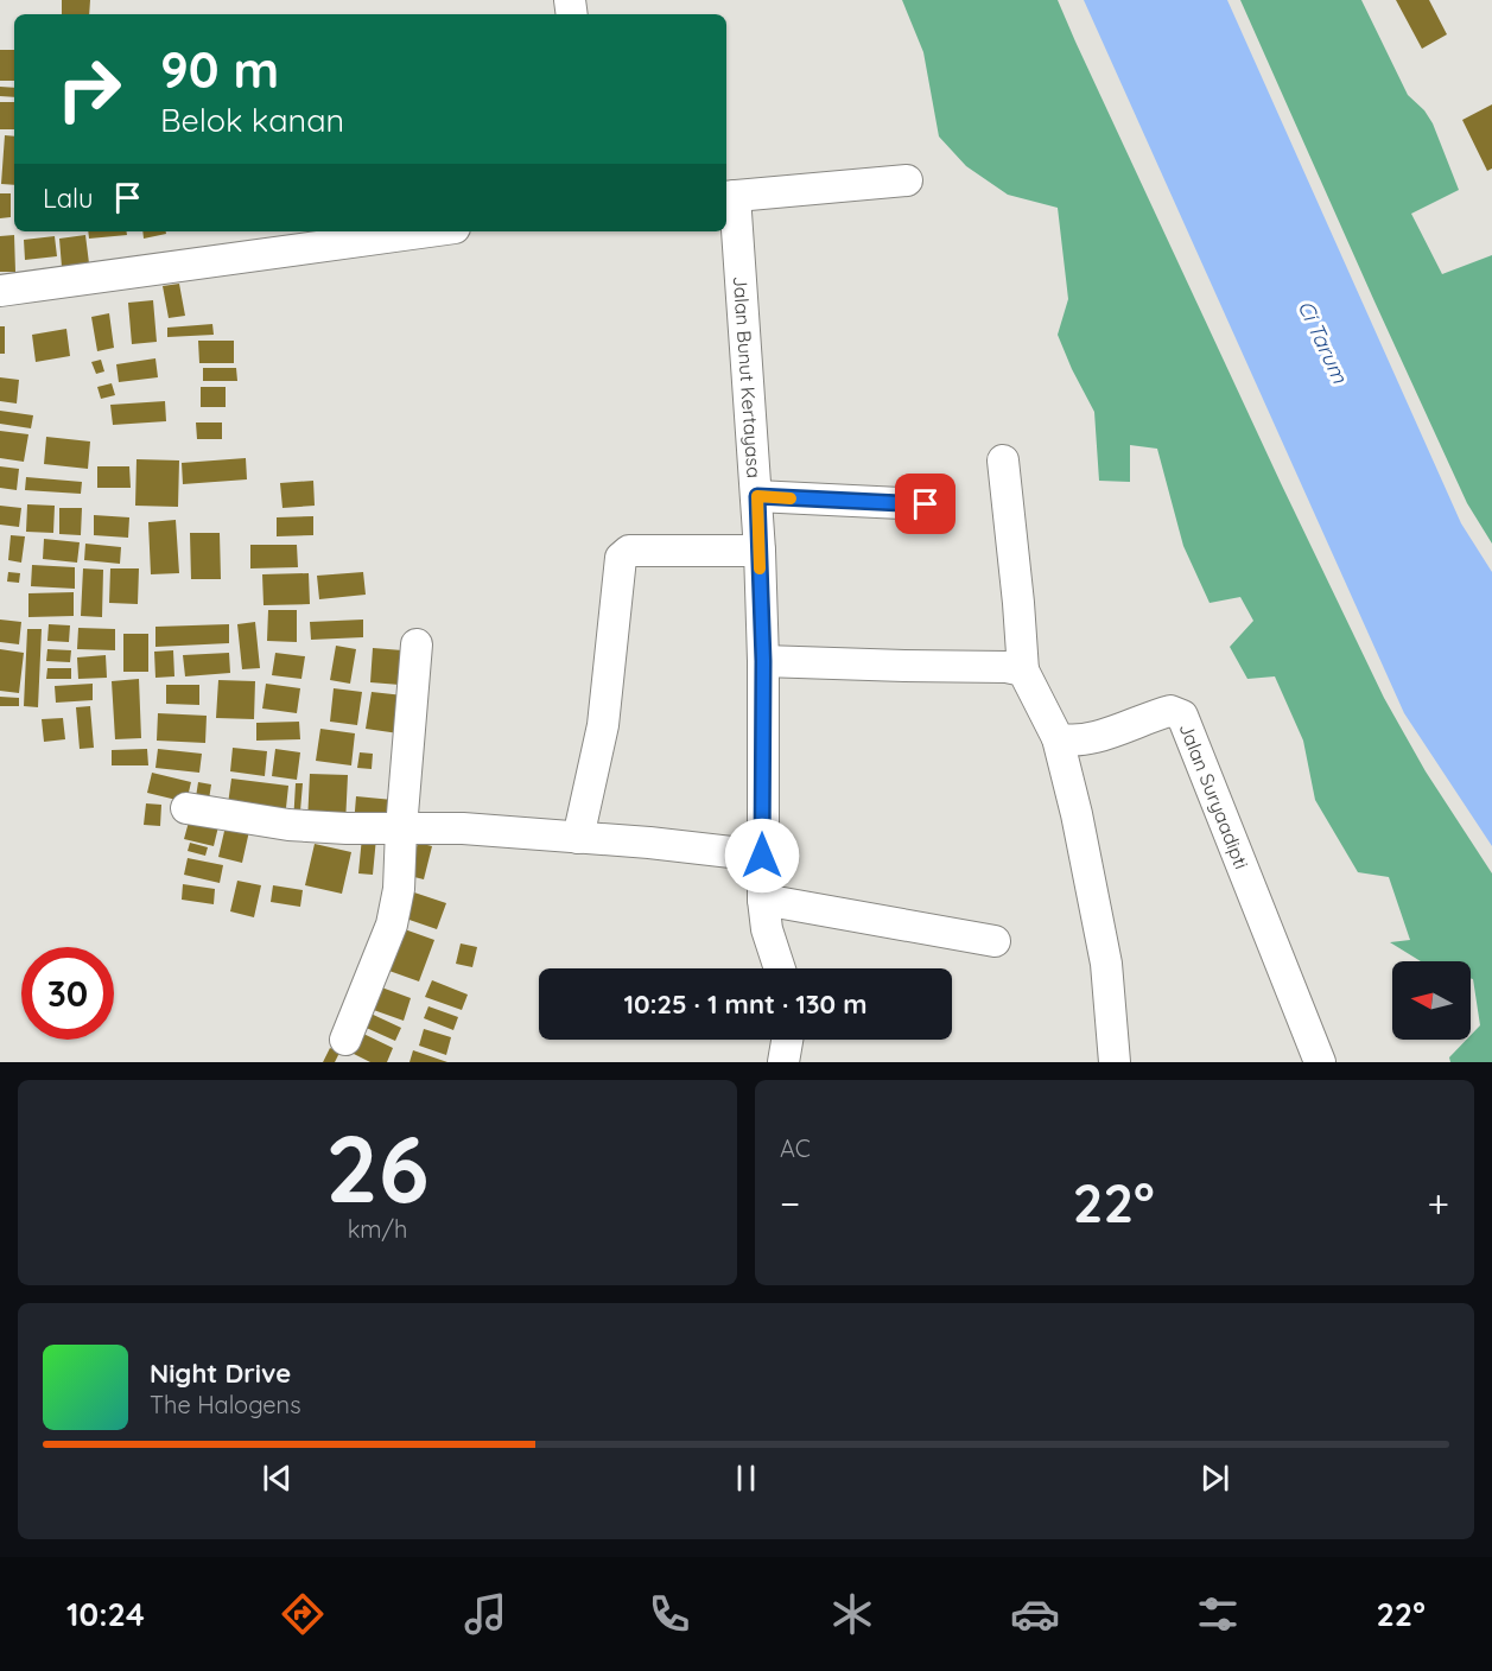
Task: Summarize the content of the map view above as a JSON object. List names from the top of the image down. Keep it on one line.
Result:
{"streets":{"street":["Jalan Bunut Kertayasa","Jalan Suryaadipti"]},"water":["Ci Tarum"],"north":"left","page":{"turn":["90 m","Belok kanan"],"then":"Lalu","limit":"30","trip":"10:25 · 1 mnt · 130 m","tile":[["26","km/h"],"AC"],"heat":["−","22°","+"],"song":["Night Drive","The Halogens"],"tabs":["10:24","22°"]}}
